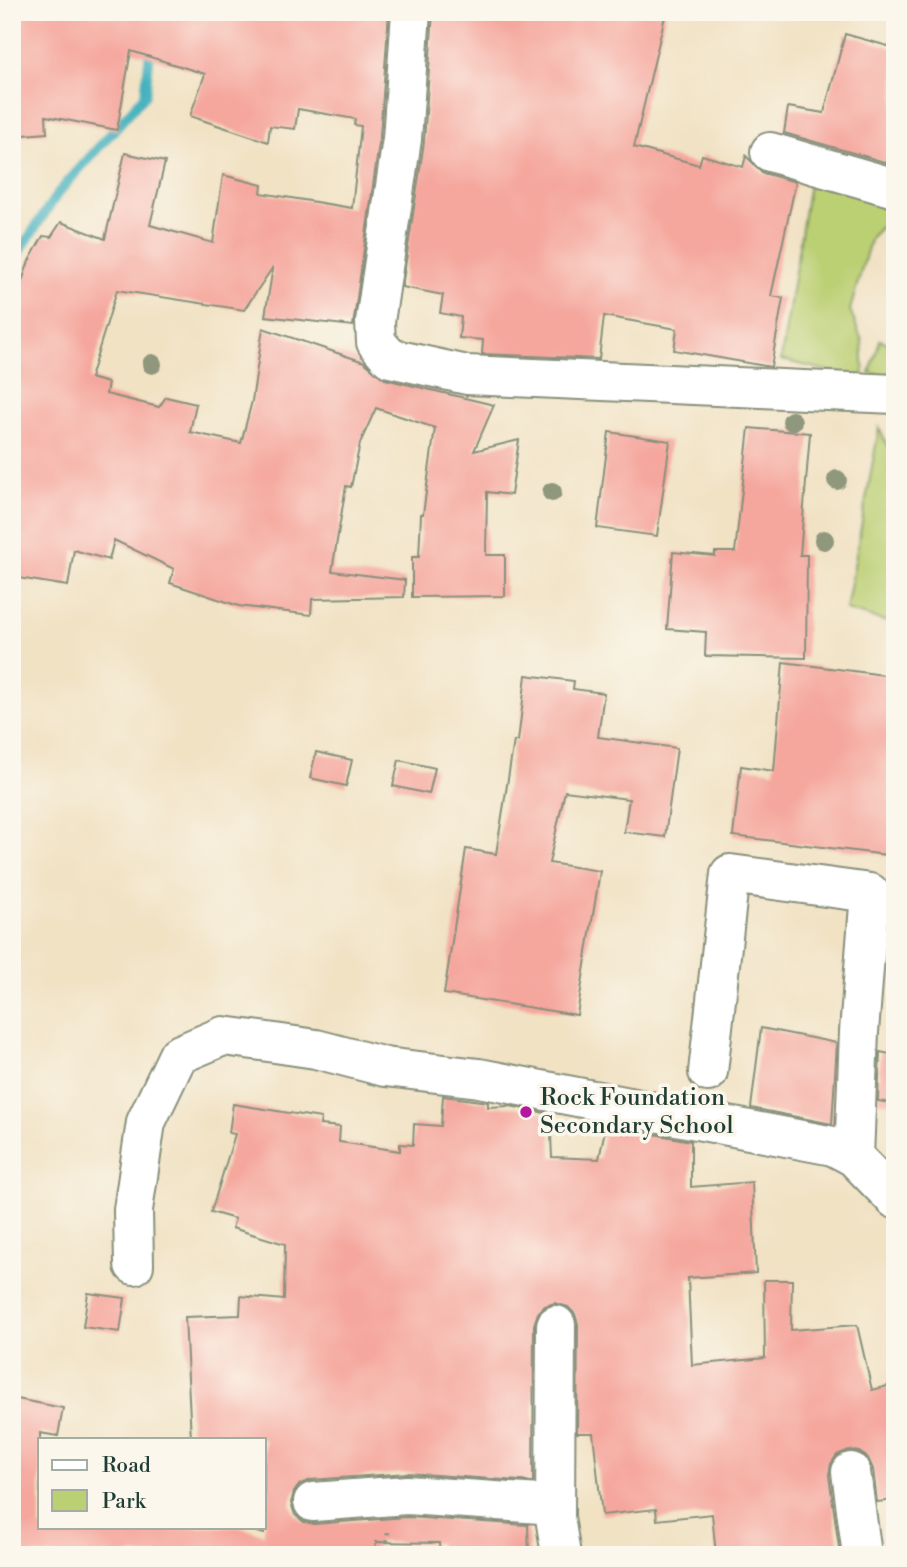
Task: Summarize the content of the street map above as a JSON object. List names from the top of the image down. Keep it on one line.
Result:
{"places":["Rock Foundation Secondary School"],"legend":["Road","Park"]}
